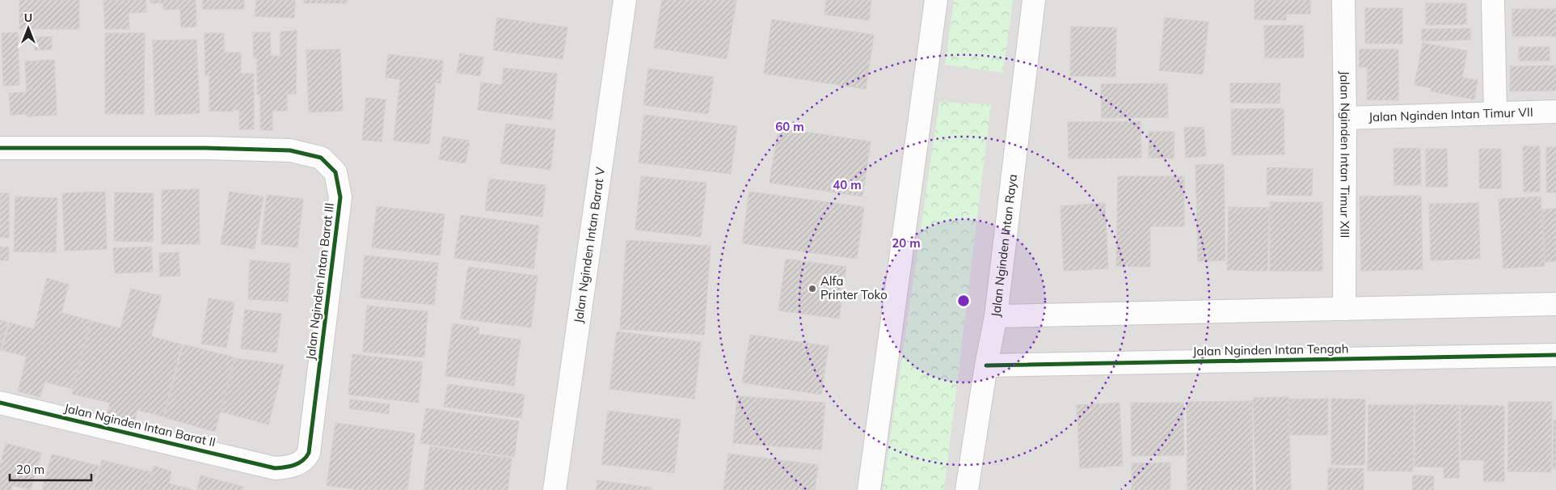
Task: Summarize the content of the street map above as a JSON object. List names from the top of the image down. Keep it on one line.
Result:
{"streets":{"street":["Jalan Nginden Intan Timur VII","Jalan Nginden Intan Timur XIII","Jalan Nginden Intan Barat V","Jalan Nginden Intan Raya","Jalan Nginden Intan Barat III","Jalan Nginden Intan Tengah","Jalan Nginden Intan Barat II"]},"crossings":[["Jalan Nginden Intan Timur VII","Jalan Nginden Intan Timur XIII"],["Jalan Nginden Intan Raya","Jalan Nginden Intan Tengah"],["Jalan Nginden Intan Barat III","Jalan Nginden Intan Barat II"]],"places":["Alfa Printer Toko"],"scale_bar":"20 m","north":"top","rings":["60 m","40 m","20 m"]}
